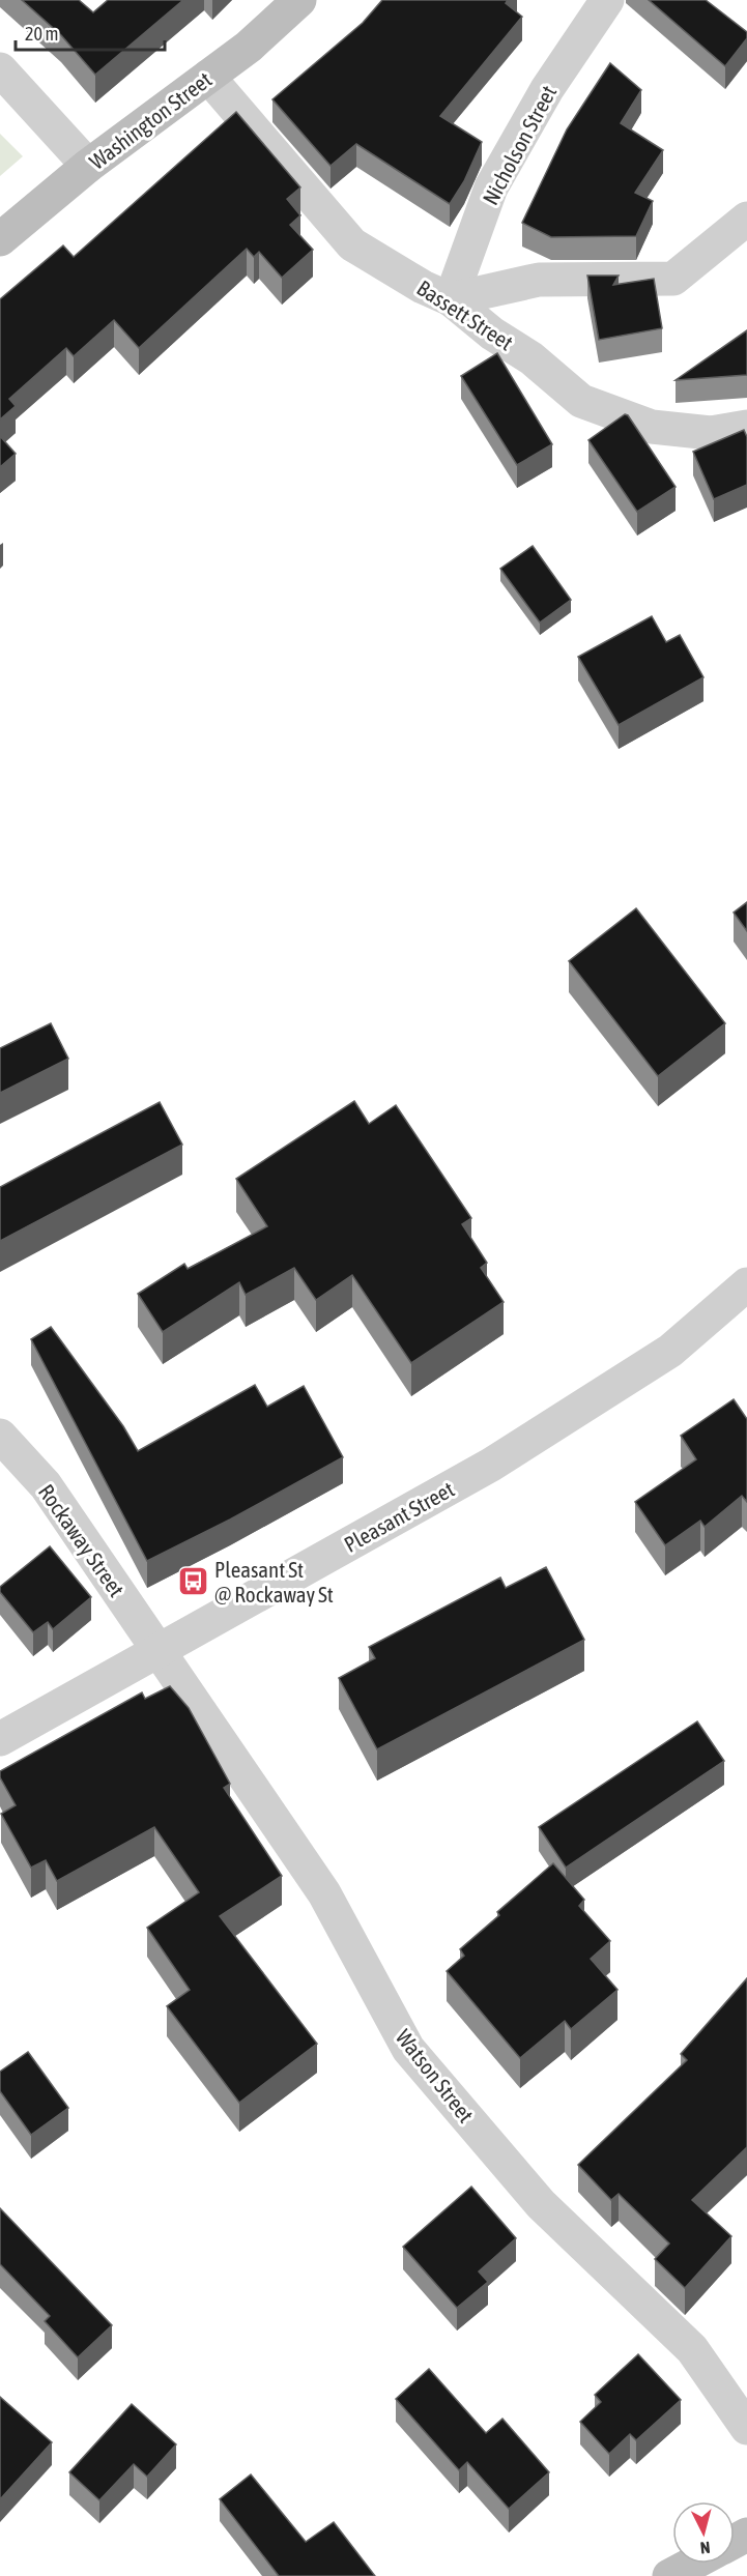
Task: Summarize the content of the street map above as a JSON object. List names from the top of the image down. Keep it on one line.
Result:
{"streets":{"main road":["Washington Street"],"street":["Nicholson Street","Bassett Street","Pleasant Street","Rockaway Street","Watson Street"]},"crossings":[["Washington Street","Bassett Street"],["Nicholson Street","Bassett Street"],["Pleasant Street","Rockaway Street"],["Pleasant Street","Watson Street"],["Rockaway Street","Watson Street"]],"places":{"bus stop":["Pleasant St @ Rockaway St"]},"scale_bar":"20 m","north":"bottom"}
